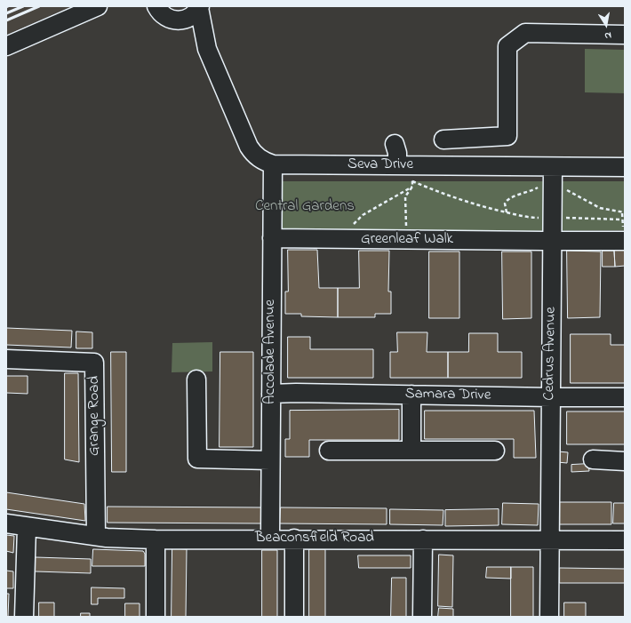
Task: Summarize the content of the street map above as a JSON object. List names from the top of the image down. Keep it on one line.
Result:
{"streets":{"street":["Seva Drive","Greenleaf Walk","Accolade Avenue","Cedrus Avenue","Samara Drive","Grange Road","Beaconsfield Road"]},"crossings":[["Seva Drive","Accolade Avenue"],["Seva Drive","Cedrus Avenue"],["Greenleaf Walk","Accolade Avenue"],["Accolade Avenue","Samara Drive"],["Accolade Avenue","Beaconsfield Road"],["Cedrus Avenue","Samara Drive"],["Cedrus Avenue","Beaconsfield Road"],["Grange Road","Beaconsfield Road"]],"parks":["Central Gardens"],"north":"bottom"}
